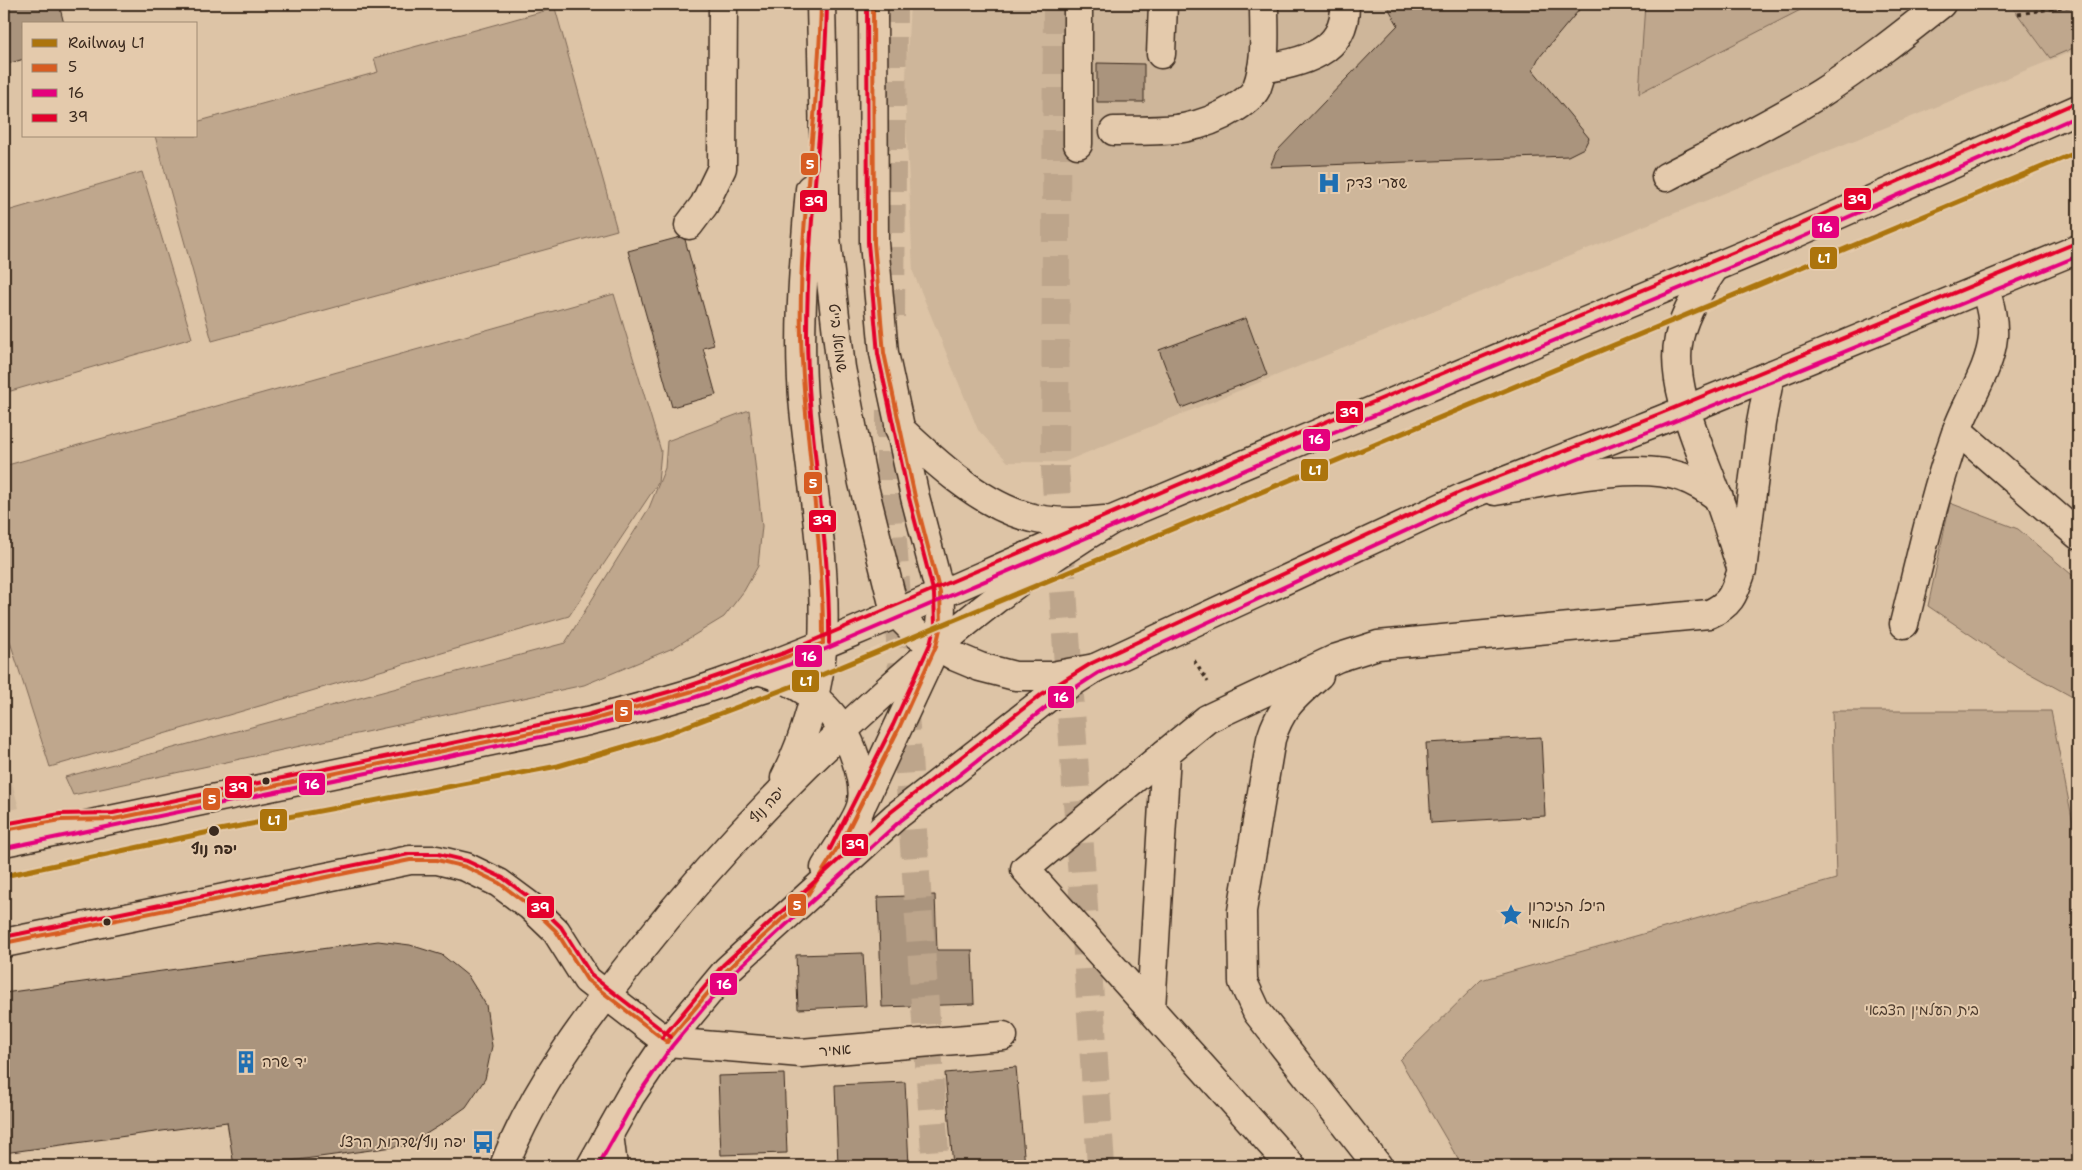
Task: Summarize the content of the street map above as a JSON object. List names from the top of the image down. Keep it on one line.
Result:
{"streets":{"main road":["שמואל בייט","יפה נוף","אמיר"]},"parks":["בית העלמין הצבאי"],"places":{"hospital":["שערי צדק"],"other":["יפה נוף"],"place":["היכל הזיכרון הלאומי"],"building":["יד שרה"],"bus stop":["יפה נוף/שדרות הרצל"]},"lines":["transit line 5","transit line 39","transit line 16","rail line L1"],"legend":["Railway L1","5","16","39"]}
